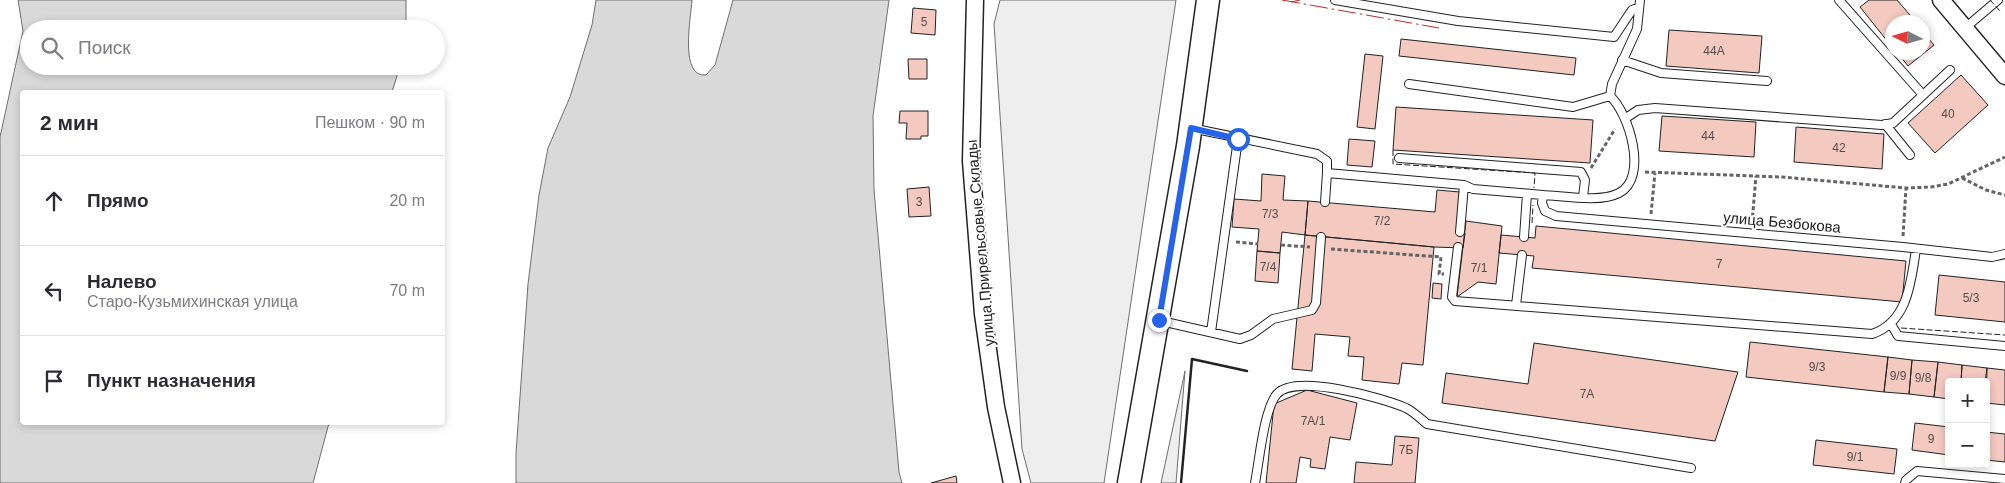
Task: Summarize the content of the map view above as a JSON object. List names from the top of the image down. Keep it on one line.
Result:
{"streets":{"street":["улица Прирельсовые Склады"],"lane":["улица Безбокова"]},"house_numbers":["5","44А","40","44","42","3","7/3","7/2","7","7/4","7/1","5/3","9/3","9/9","9/8","7А","7А/1","9","7Б","9/1"],"north":"left","page":{"search":"Поиск","heading":["2 мин","Пешком · 90 m"],"list":[["Прямо","20 m"],["Налево","Старо-Кузьмихинская улица","70 m"],"Пункт назначения"],"map_buttons":["+","−"]}}
